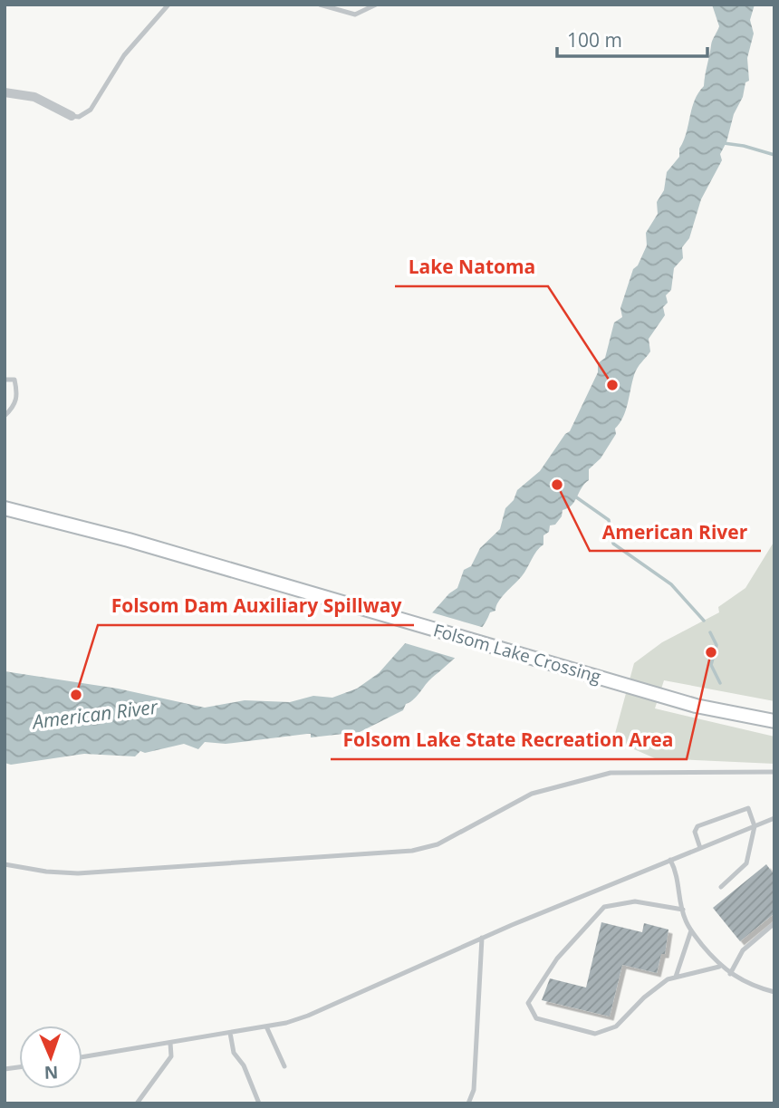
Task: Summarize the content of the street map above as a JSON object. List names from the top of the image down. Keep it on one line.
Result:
{"streets":{"main road":["Folsom Lake Crossing"]},"water":["American River"],"places":["Lake Natoma","American River","Folsom Lake State Recreation Area","Folsom Dam Auxiliary Spillway"],"scale_bar":"100 m","north":"bottom"}
